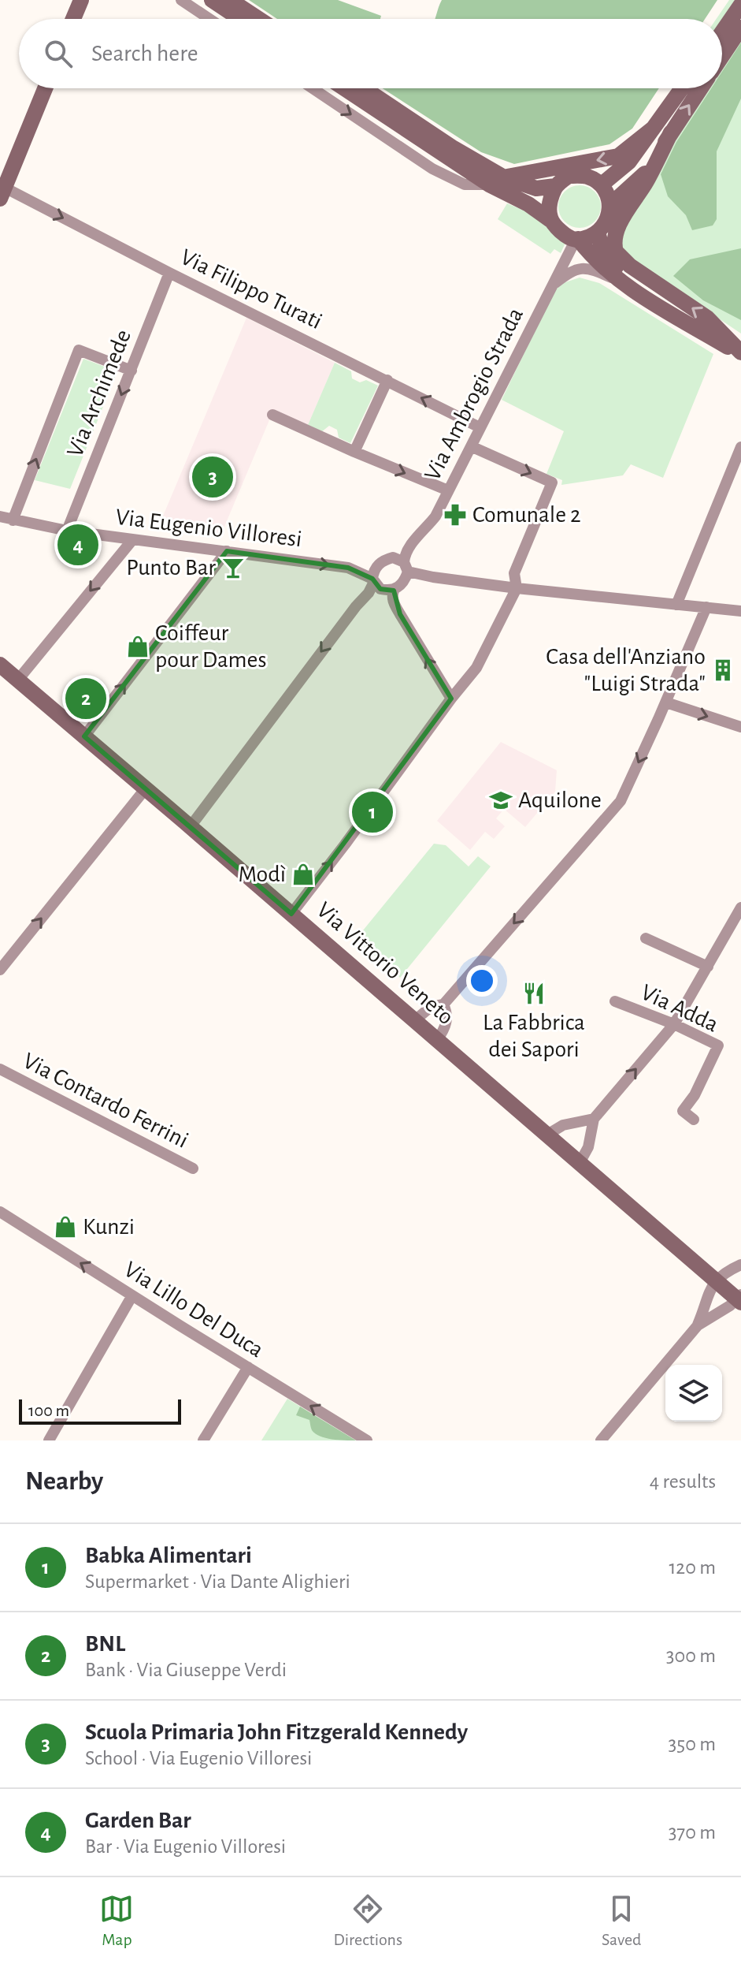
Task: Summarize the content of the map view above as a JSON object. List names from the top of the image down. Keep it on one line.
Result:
{"streets":{"street":["Via Filippo Turati","Via Archimede","Via Ambrogio Strada","Via Eugenio Villoresi","Via Vittorio Veneto","Via Adda","Via Contardo Ferrini","Via Lillo Del Duca"]},"crossings":[["Via Filippo Turati","Via Archimede"],["Via Filippo Turati","Via Ambrogio Strada"],["Via Archimede","Via Eugenio Villoresi"],["Via Ambrogio Strada","Via Eugenio Villoresi"]],"one_way":["Via Archimede","Via Eugenio Villoresi","Via Lillo Del Duca"],"places":{"pharmacy":["Comunale 2"],"bar":["Punto Bar"],"shop":["Coiffeur pour Dames","Modì","Kunzi"],"building":["Casa dell'Anziano \"Luigi Strada\""],"school or university":["Aquilone"],"restaurant":["La Fabbrica dei Sapori"]},"scale_bar":"100 m","page":{"search":"Search here","pins":["3","4","2","1"],"scale":"100 m","heading":["Nearby","4 results"],"list":[{"mark":"1","name":"Babka Alimentari","note":"Supermarket · Via Dante Alighieri","value":"120 m"},{"mark":"2","name":"BNL","note":"Bank · Via Giuseppe Verdi","value":"300 m"},{"mark":"3","name":"Scuola Primaria John Fitzgerald Kennedy","note":"School · Via Eugenio Villoresi","value":"350 m"},{"mark":"4","name":"Garden Bar","note":"Bar · Via Eugenio Villoresi","value":"370 m"}],"nav":["Map","Directions","Saved"]}}
